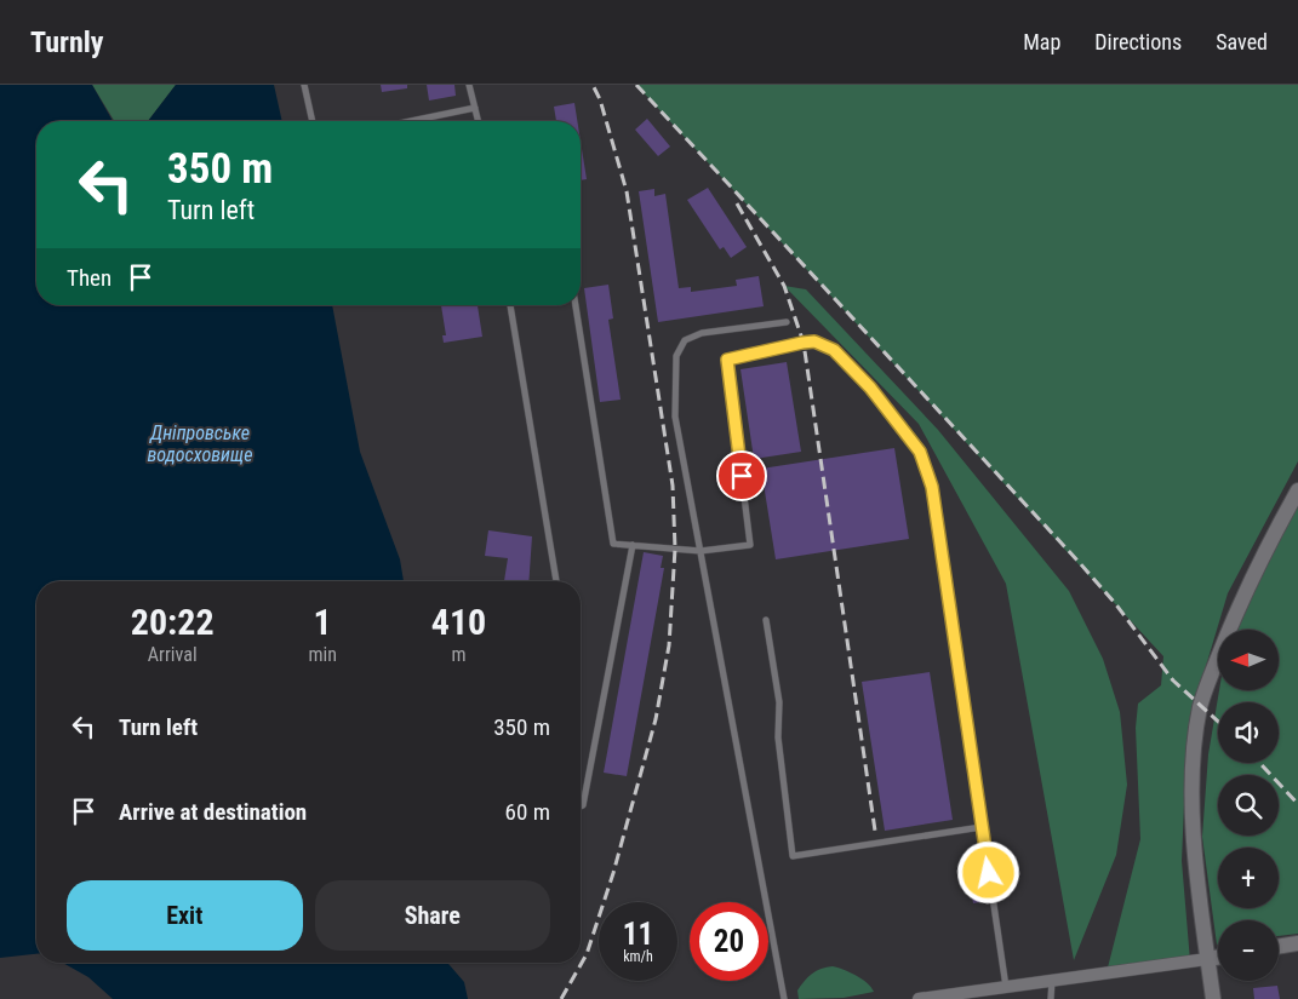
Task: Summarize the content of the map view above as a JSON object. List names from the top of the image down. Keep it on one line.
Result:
{"water":["Дніпровське водосховище"],"north":"left","page":{"header":"Turnly","nav":["Map","Directions","Saved"],"turn":["350 m","Turn left"],"then":"Then","eta":["20:22","Arrival","1","min","410","m"],"map_buttons":["+","−"],"list":[{"name":"Turn left","value":"350 m"},{"name":"Arrive at destination","value":"60 m"}],"buttons":["Exit","Share"],"speed":"11 km/h","limit":"20"}}
